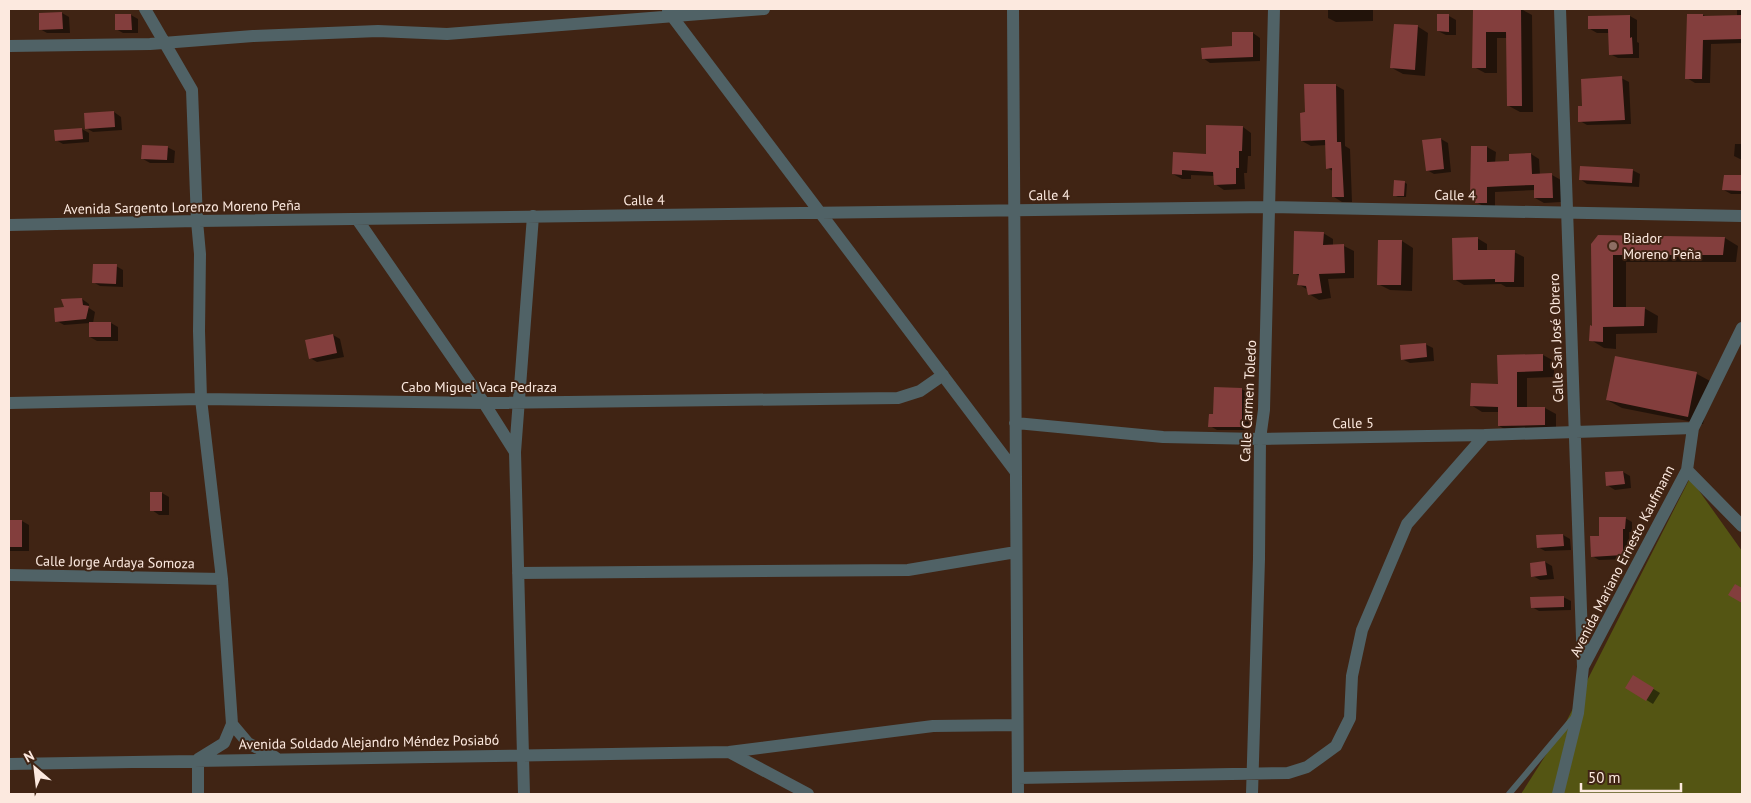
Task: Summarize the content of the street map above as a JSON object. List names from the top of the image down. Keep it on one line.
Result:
{"streets":{"street":["Calle 4","Avenida Sargento Lorenzo Moreno Peña","Calle San José Obrero","Cabo Miguel Vaca Pedraza","Calle Carmen Toledo","Calle 5","Avenida Mariano Ernesto Kaufmann","Calle Jorge Ardaya Somoza","Avenida Soldado Alejandro Méndez Posiabó"]},"crossings":[["Calle 4","Avenida Sargento Lorenzo Moreno Peña"],["Calle 4","Calle San José Obrero"],["Calle 4","Calle Carmen Toledo"],["Calle San José Obrero","Calle 5"],["Calle San José Obrero","Avenida Mariano Ernesto Kaufmann"],["Calle Carmen Toledo","Calle 5"],["Calle 5","Avenida Mariano Ernesto Kaufmann"]],"places":["Biador Moreno Peña"],"scale_bar":"50 m","north":"top left"}
